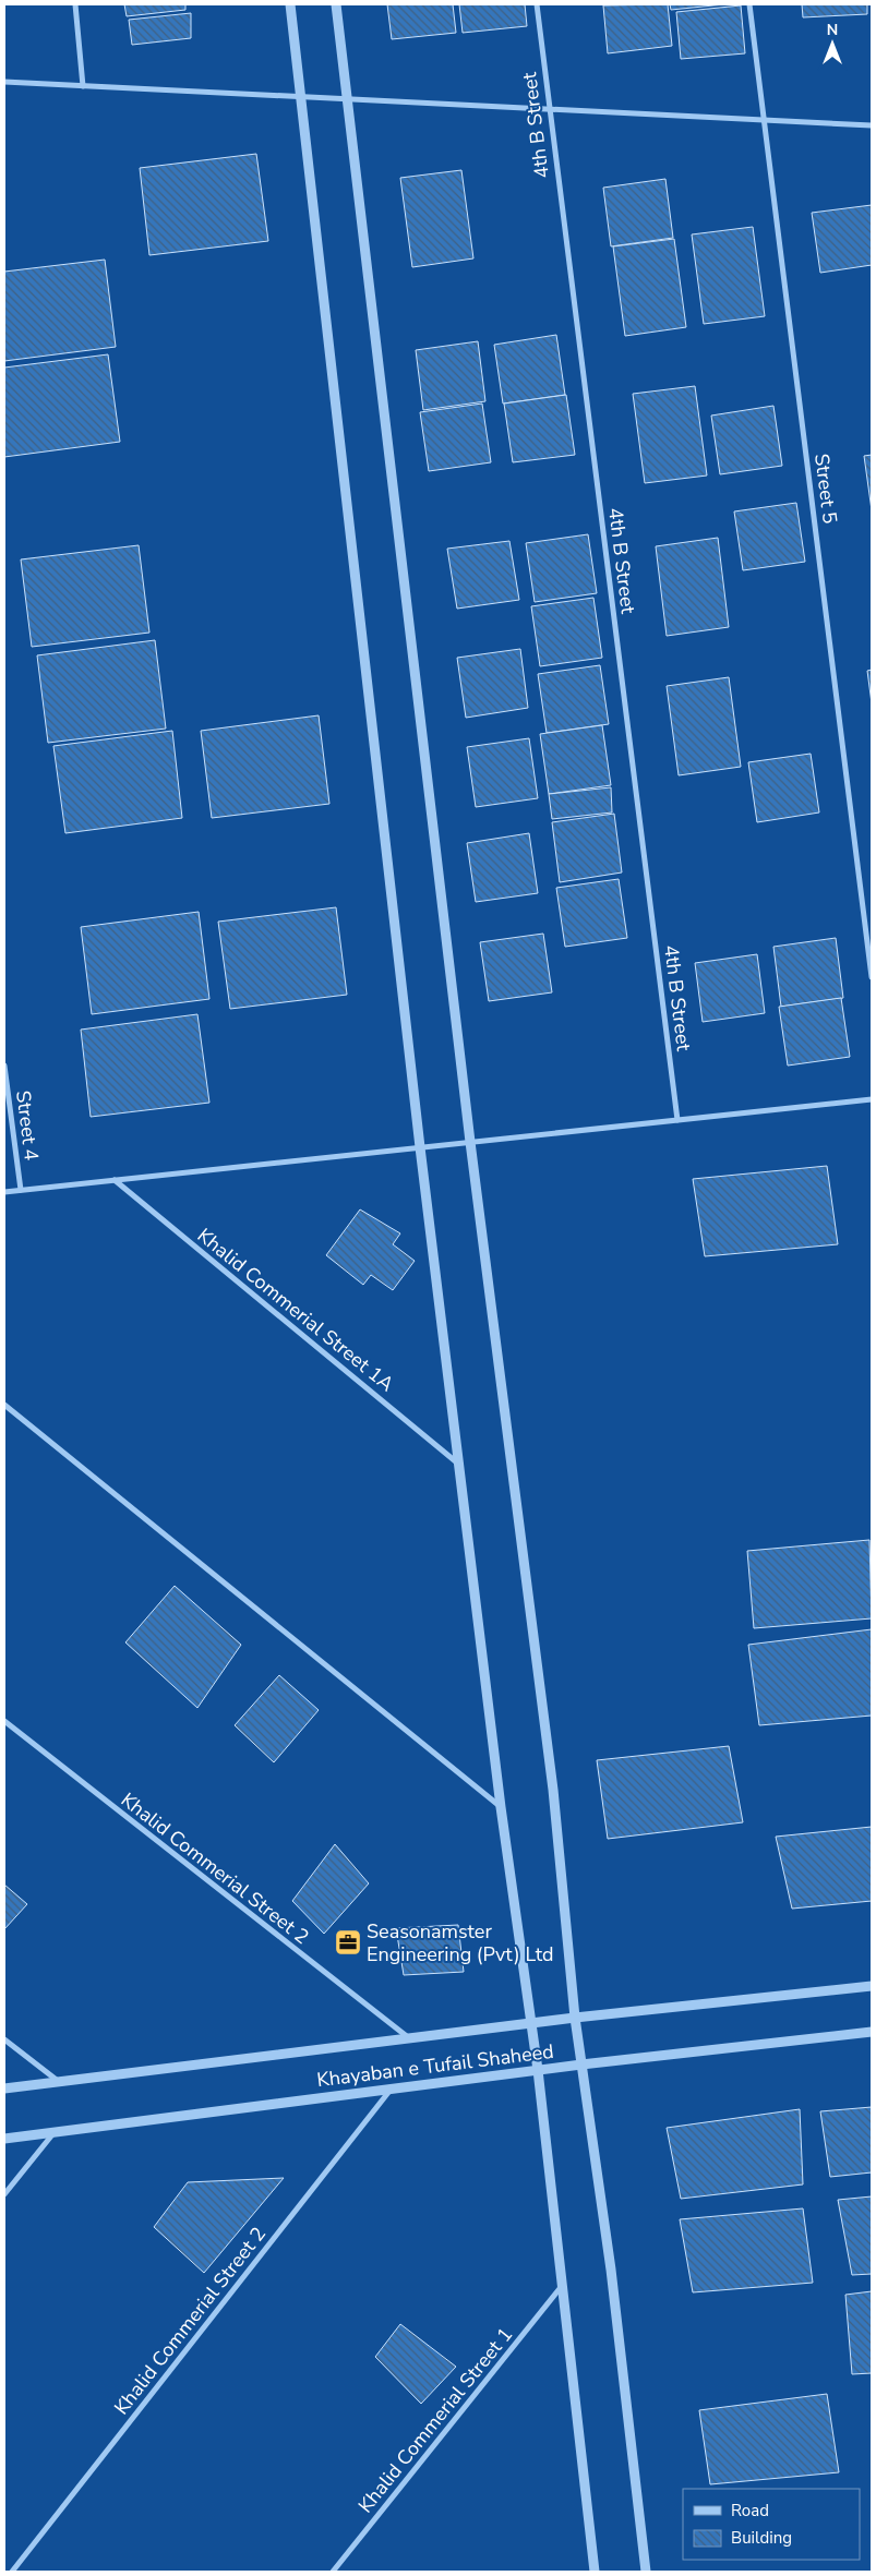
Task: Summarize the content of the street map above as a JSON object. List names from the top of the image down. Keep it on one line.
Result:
{"streets":{"street":["4th B Street","Street 5","Street 4","Khalid Commerial Street 1A","Khalid Commerial Street 2","Khayaban e Tufail Shaheed","Khalid Commerial Street 1"]},"crossings":[["Khalid Commerial Street 2","Khayaban e Tufail Shaheed"]],"places":{"office":["Seasonamster Engineering (Pvt) Ltd"]},"legend":["Road","Building"],"north":"top"}
